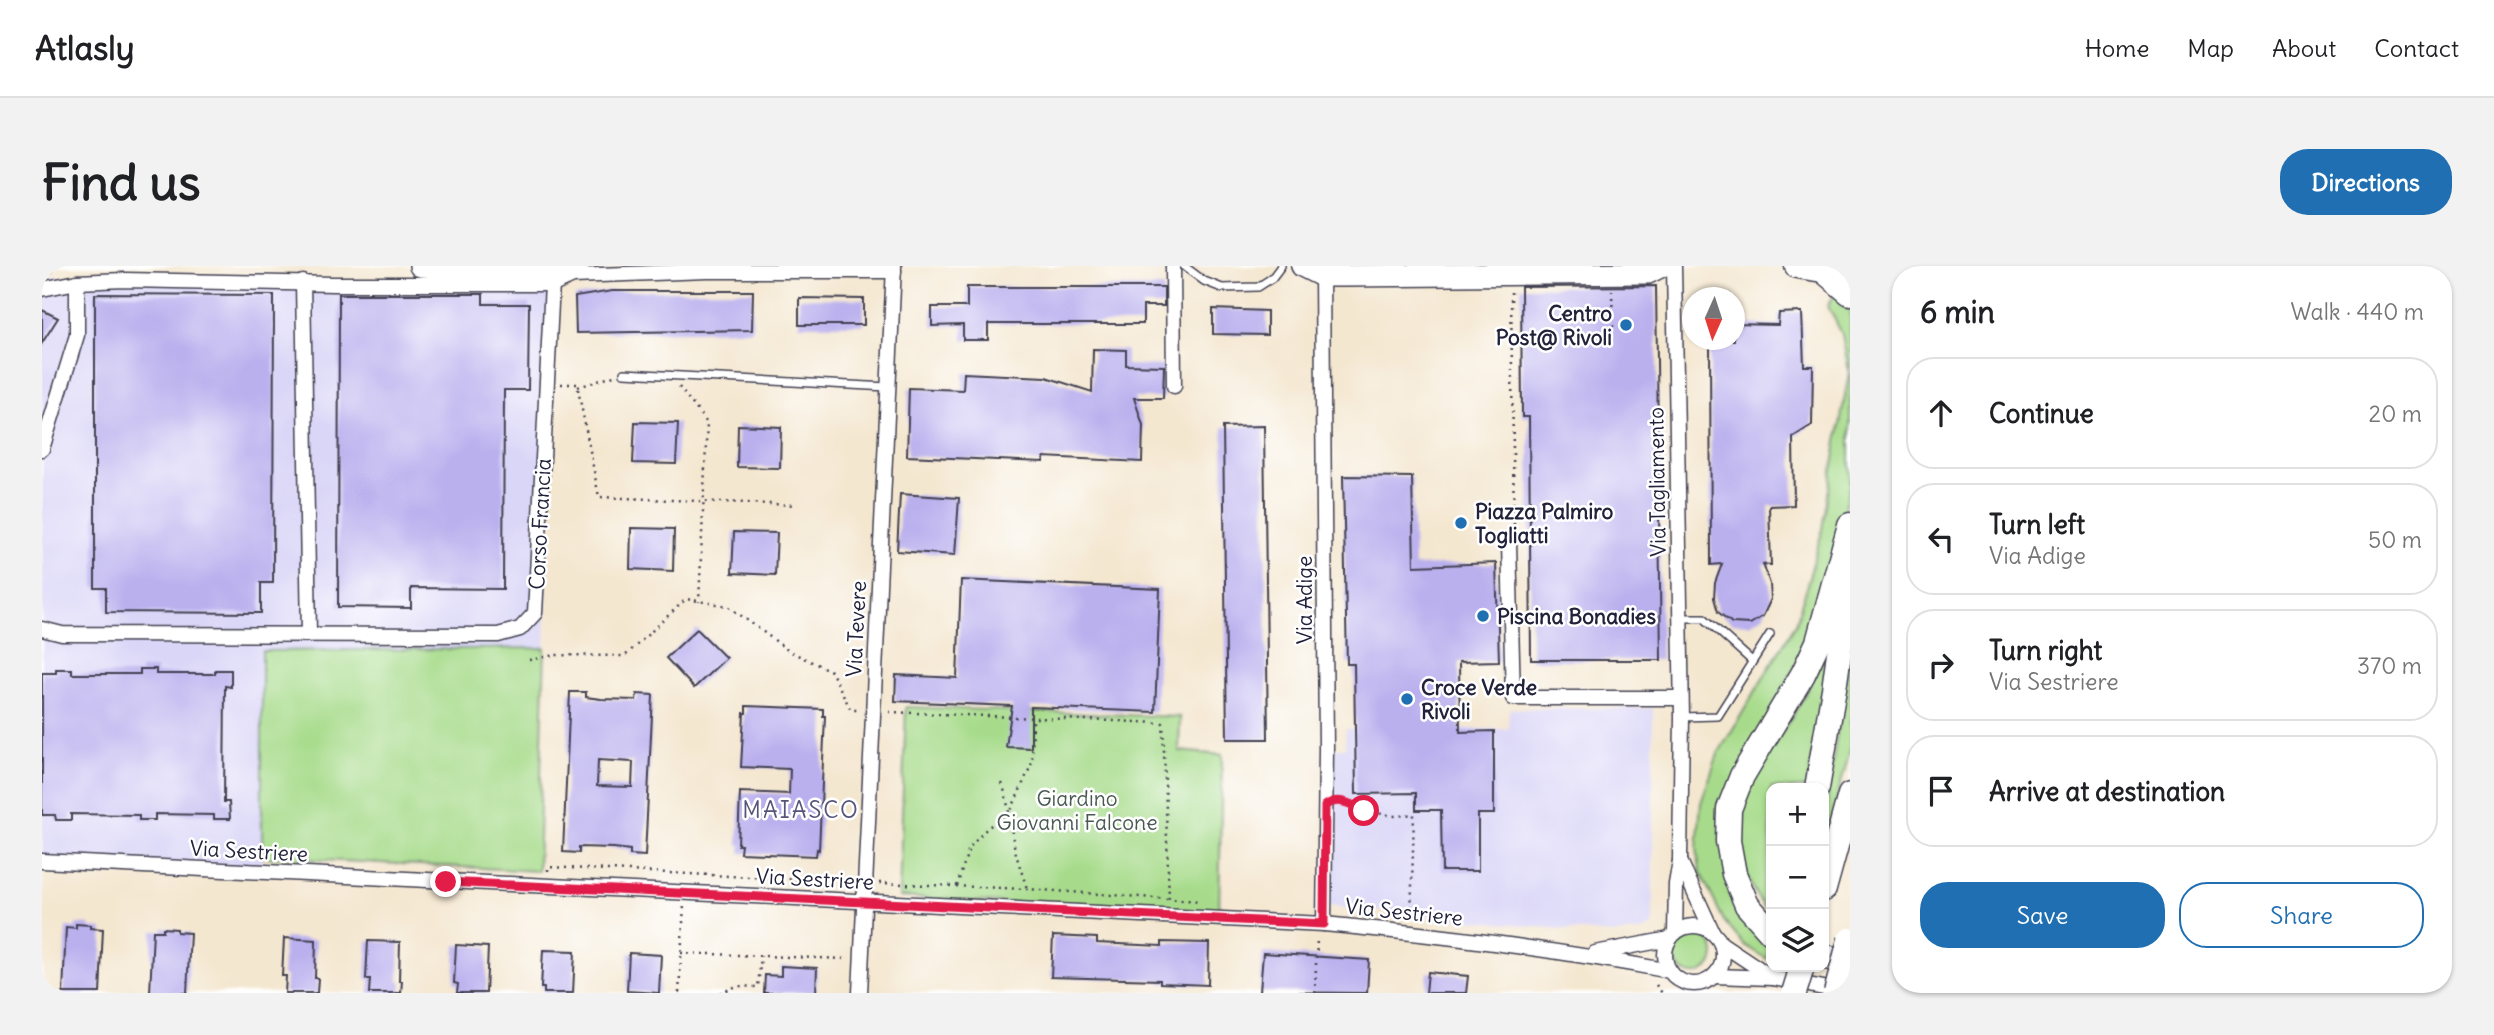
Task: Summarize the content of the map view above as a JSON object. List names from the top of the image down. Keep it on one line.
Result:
{"streets":{"street":["Via Tagliamento","Corso Francia","Via Adige","Via Tevere","Via Sestriere"]},"crossings":[["Via Tagliamento","Via Sestriere"],["Via Adige","Via Sestriere"],["Via Tevere","Via Sestriere"]],"districts":["MAIASCO"],"parks":["Giardino Giovanni Falcone"],"places":["Centro Post@ Rivoli","Piazza Palmiro Togliatti","Piscina Bonadies","Croce Verde Rivoli"],"north":"bottom","page":{"header":"Atlasly","nav":["Home","Map","About","Contact"],"buttons":["Directions",["Save","Share"]],"title":"Find us","heading":["6 min","Walk · 440 m"],"list":[["Continue","20 m"],["Turn left","Via Adige","50 m"],["Turn right","Via Sestriere","370 m"],"Arrive at destination"],"map_buttons":["+","−"]}}
